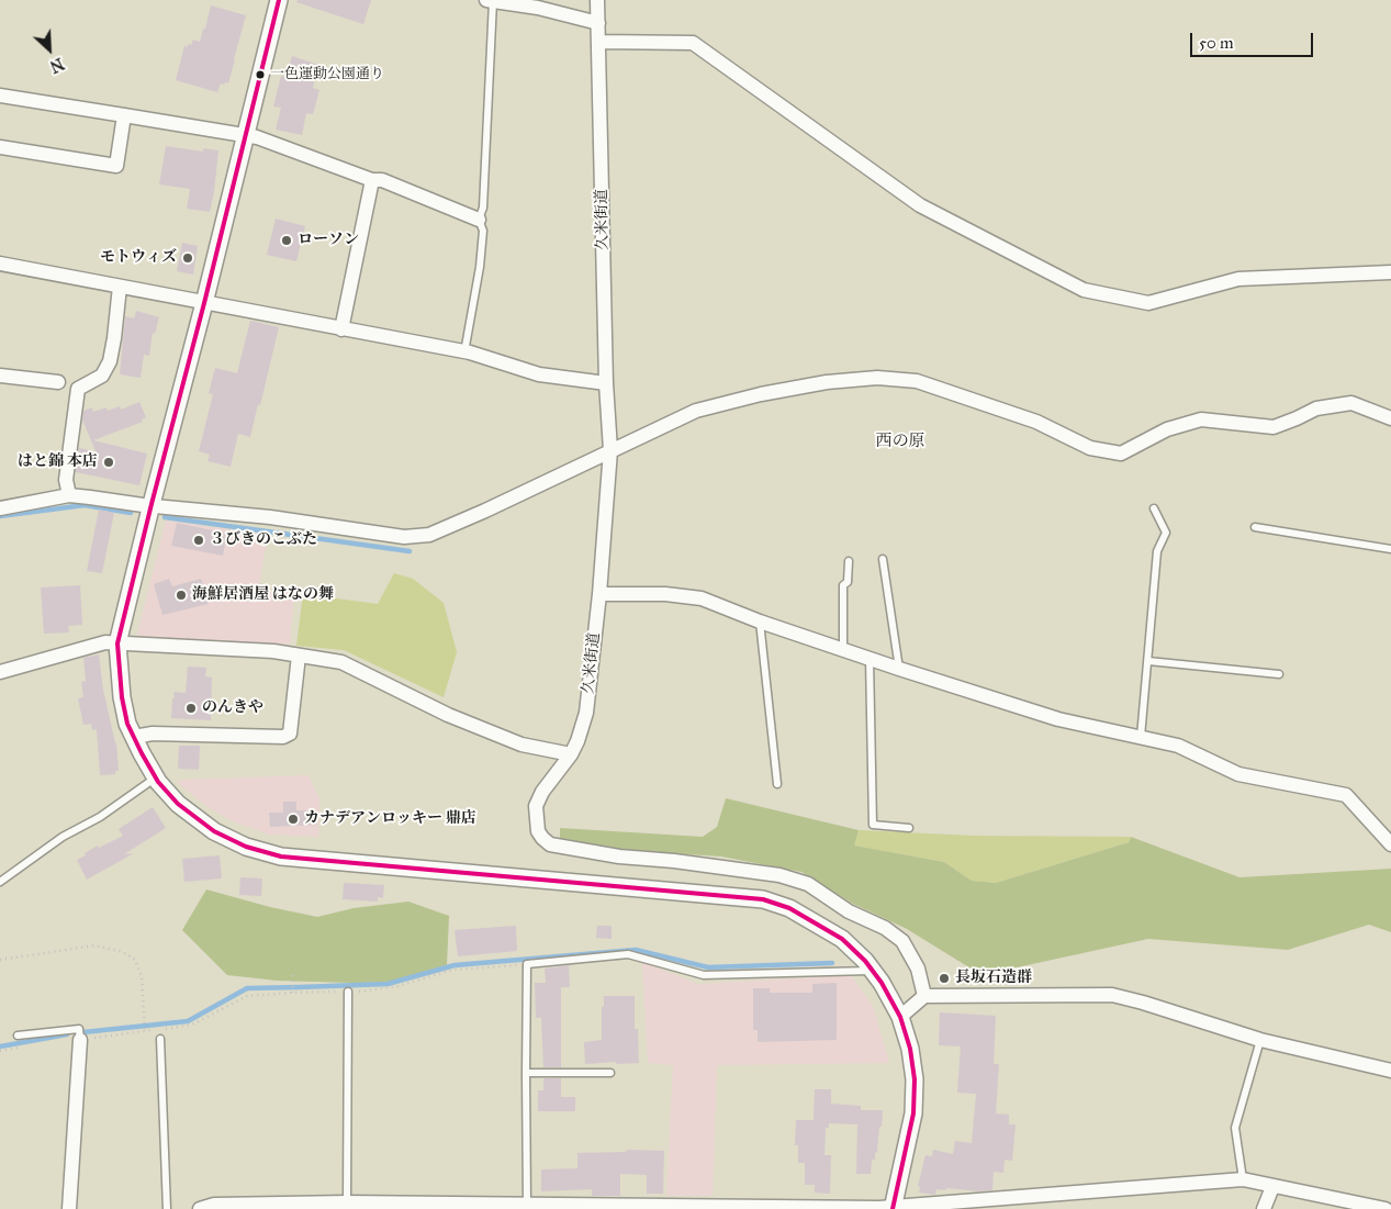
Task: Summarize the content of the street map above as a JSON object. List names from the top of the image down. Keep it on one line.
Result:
{"streets":{"street":["久米街道"]},"districts":["西の原"],"places":["一色運動公園通り","ローソン","モトウィズ","はと錦 本店","３びきのこぶた","海鮮居酒屋 はなの舞","のんきや","カナデアンロッキー 鼎店","長坂石造群"],"scale_bar":"50 m","north":"bottom right"}
